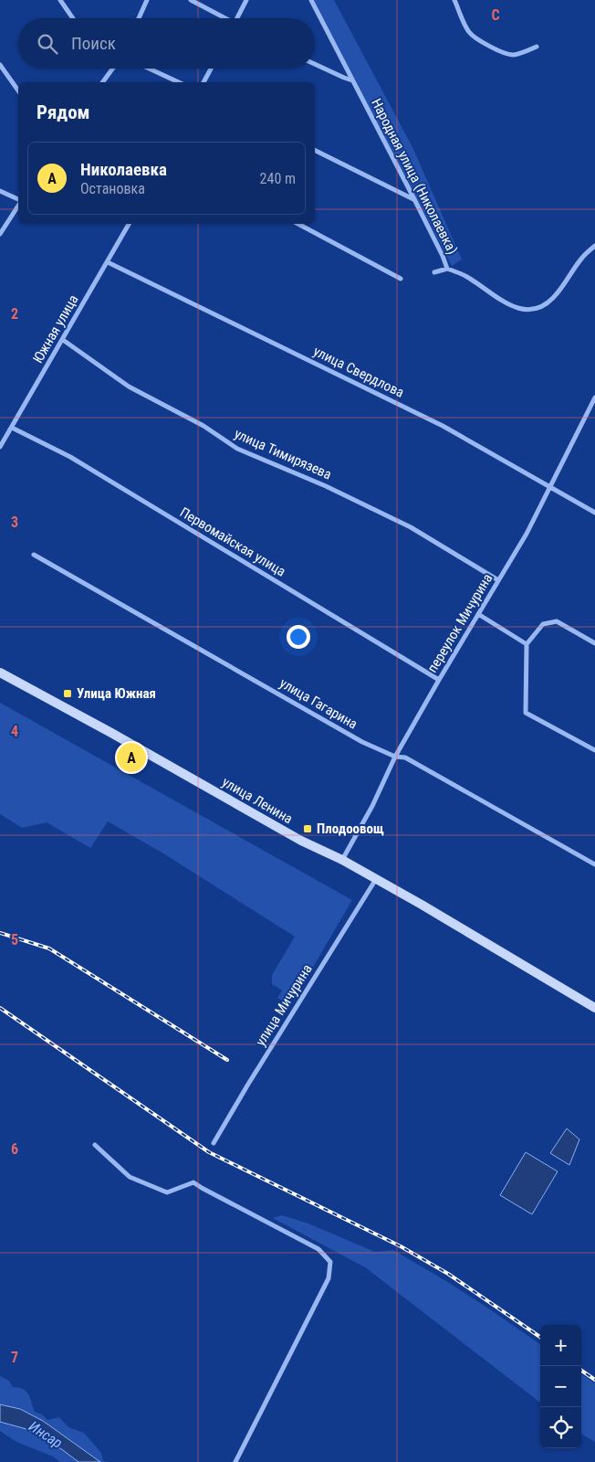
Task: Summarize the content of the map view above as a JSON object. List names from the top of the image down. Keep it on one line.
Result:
{"streets":{"main road":["улица Ленина"],"street":["Народная улица (Николаевка)","Южная улица","улица Свердлова","улица Тимирязева","Первомайская улица","переулок Мичурина","улица Гагарина","улица Мичурина"]},"crossings":[["Южная улица","улица Свердлова"],["Южная улица","улица Тимирязева"],["Южная улица","Первомайская улица"],["улица Свердлова","переулок Мичурина"],["улица Тимирязева","переулок Мичурина"],["Первомайская улица","переулок Мичурина"],["переулок Мичурина","улица Гагарина"],["переулок Мичурина","улица Ленина"],["улица Ленина","улица Мичурина"]],"water":["Инсар"],"places":{"transit":["Улица Южная","Плодоовощ"]},"page":{"search":"Поиск","heading":"Рядом","list":[{"mark":"A","name":"Николаевка","note":"Остановка","value":"240 m"}],"pins":"A","map_buttons":["+","−"]},"grid":{"columns":["C"],"rows":["2","3","4","5","6","7"]}}
